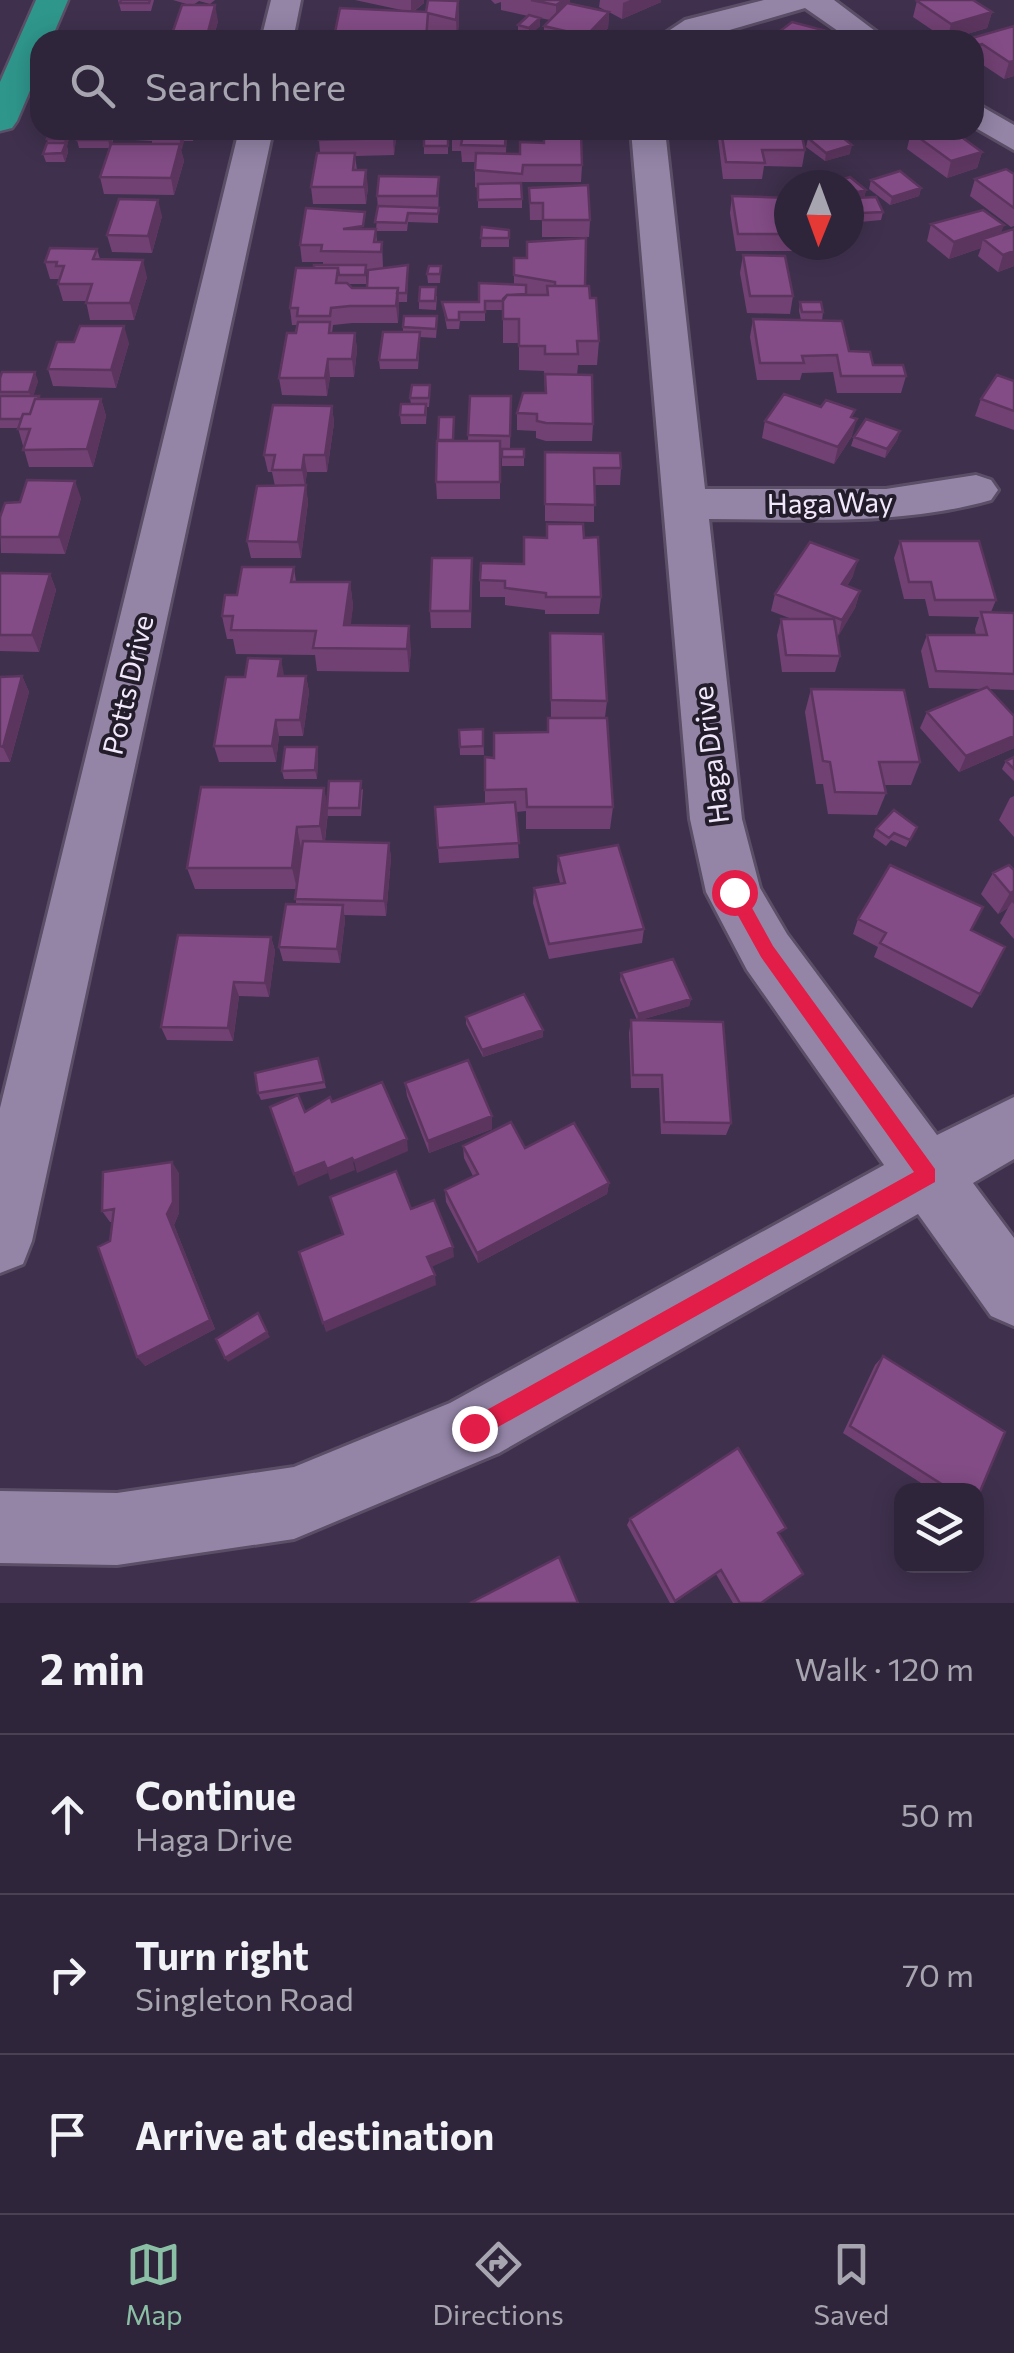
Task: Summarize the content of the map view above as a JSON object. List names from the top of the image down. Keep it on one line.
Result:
{"streets":{"street":["Haga Way","Potts Drive","Haga Drive"]},"crossings":[["Haga Way","Haga Drive"]],"north":"bottom","page":{"search":"Search here","heading":["2 min","Walk · 120 m"],"list":[["Continue","Haga Drive","50 m"],["Turn right","Singleton Road","70 m"],"Arrive at destination"],"nav":["Map","Directions","Saved"]}}
